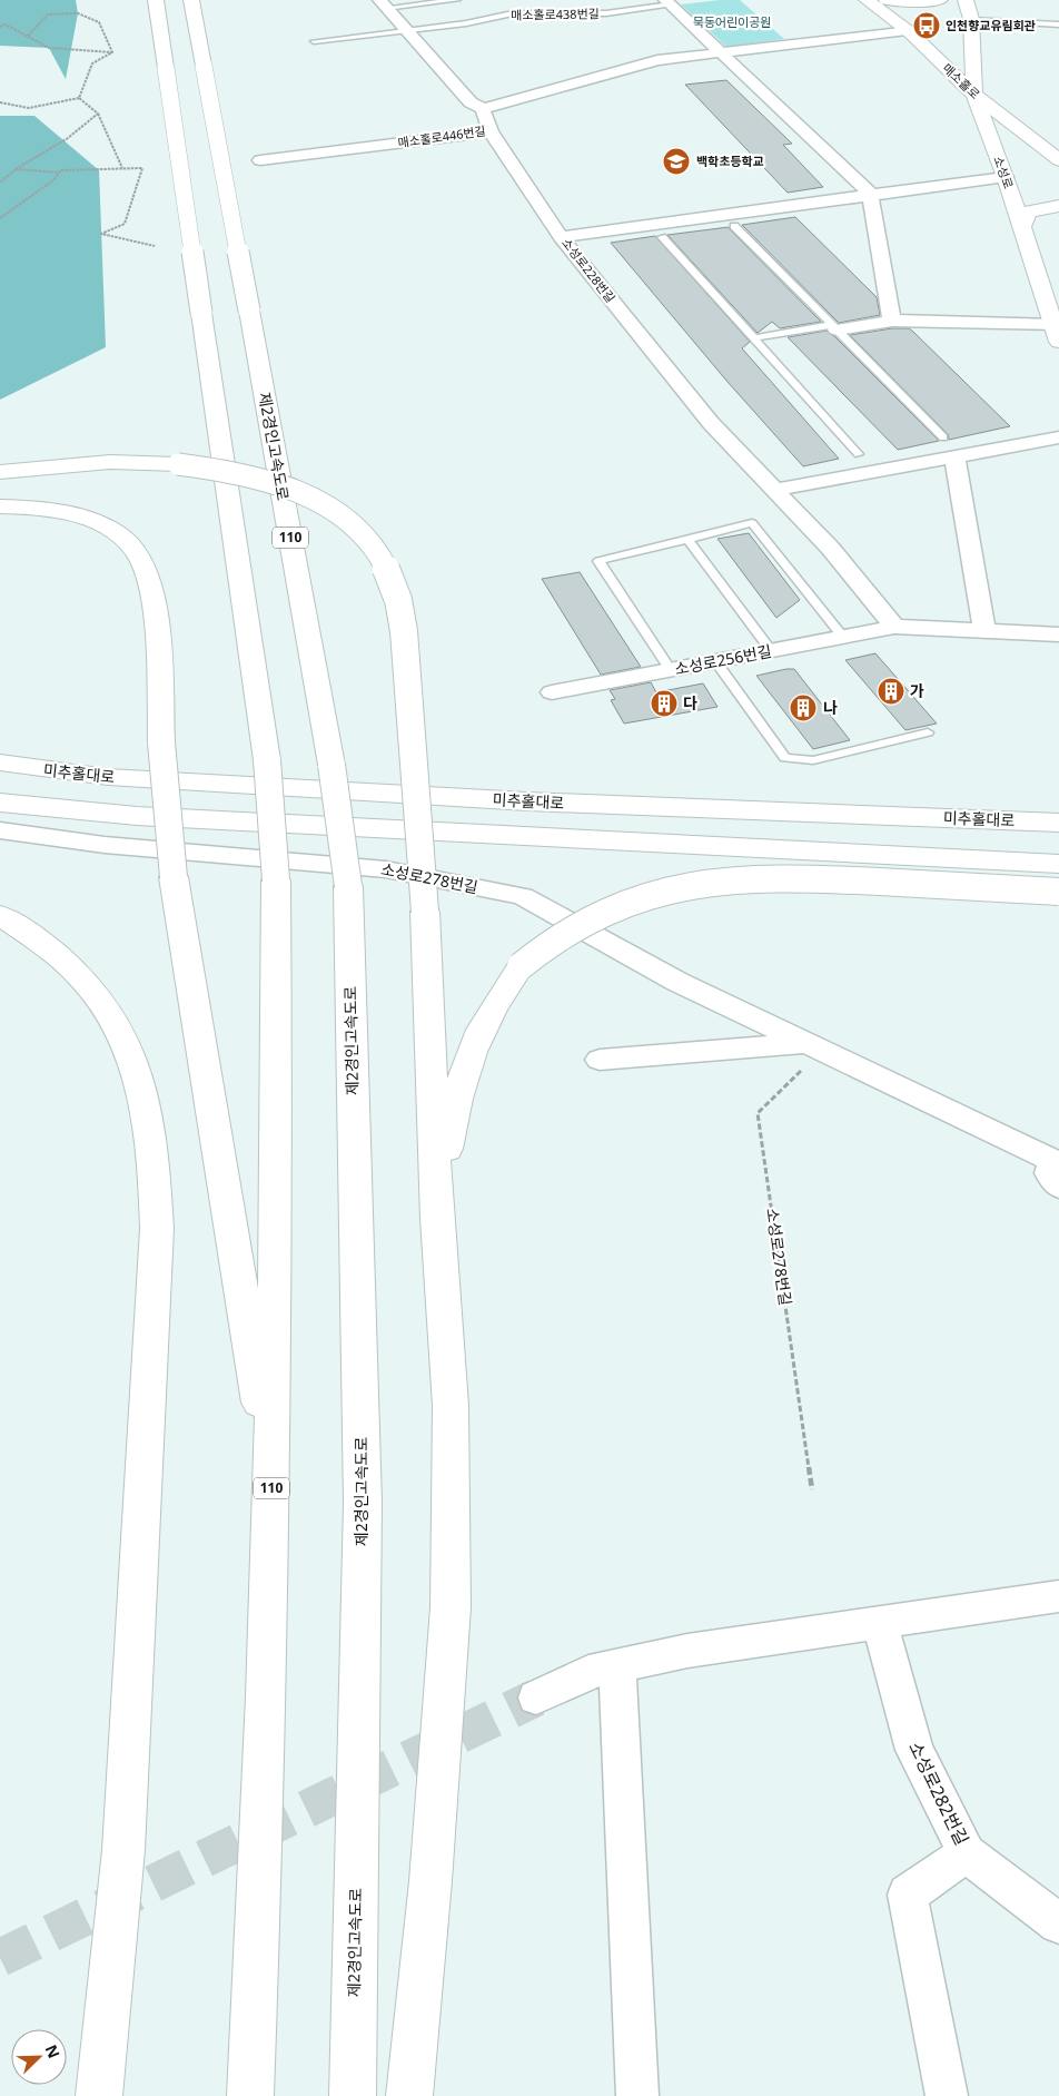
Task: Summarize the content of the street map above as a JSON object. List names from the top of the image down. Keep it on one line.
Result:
{"streets":{"main road":["매소홀로","소성로","제2경인고속도로","110","미추홀대로"],"street":["매소홀로446번길","소성로228번길","소성로256번길","소성로278번길","소성로282번길"],"lane":["매소홀로438번길"]},"crossings":[["매소홀로","매소홀로446번길"],["매소홀로","소성로"],["소성로","소성로228번길"]],"parks":["묵동어린이공원"],"places":{"bus stop":["인천향교유림회관"],"school or university":["백학초등학교"],"building":["가","다","나"]},"north":"top right"}
